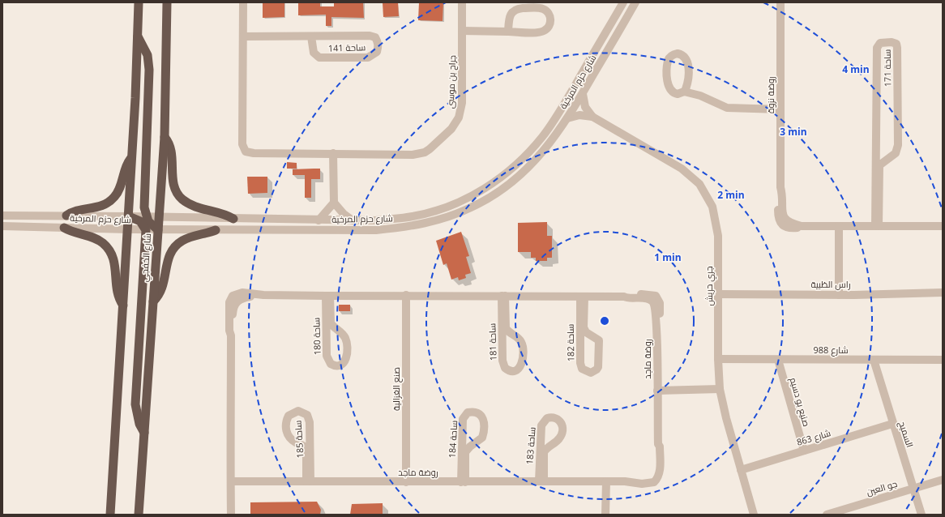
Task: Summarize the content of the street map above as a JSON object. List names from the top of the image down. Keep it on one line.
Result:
{"streets":{"highway":["شارع الخفجي"],"street":["ساحة 141","ساحة 171","جراح بن موسى","شارع حزم المرخية","روضة نزوة","راس الظبية","جري حريش","ساحة 180","ساحة 181","ساحة 182","شارع 988","روضة ماجد","صنع الغزالية","صنيع بو دسيم","السميح","شارع 863","ساحة 185","ساحة 184","ساحة 183","جو العين"]},"crossings":[["ساحة 141","جراح بن موسى"],["ساحة 171","روضة نزوة"],["شارع حزم المرخية","شارع الخفجي"],["شارع حزم المرخية","جري حريش"],["راس الظبية","جري حريش"],["جري حريش","شارع 988"],["جري حريش","روضة ماجد"],["جري حريش","شارع 863"],["ساحة 180","روضة ماجد"],["ساحة 181","روضة ماجد"],["ساحة 182","روضة ماجد"],["شارع 988","صنيع بو دسيم"],["شارع 988","السميح"],["روضة ماجد","صنع الغزالية"],["روضة ماجد","ساحة 185"],["روضة ماجد","ساحة 184"],["روضة ماجد","ساحة 183"],["صنيع بو دسيم","شارع 863"],["السميح","شارع 863"],["السميح","جو العين"]],"rings":["4 min","3 min","2 min","1 min"]}
